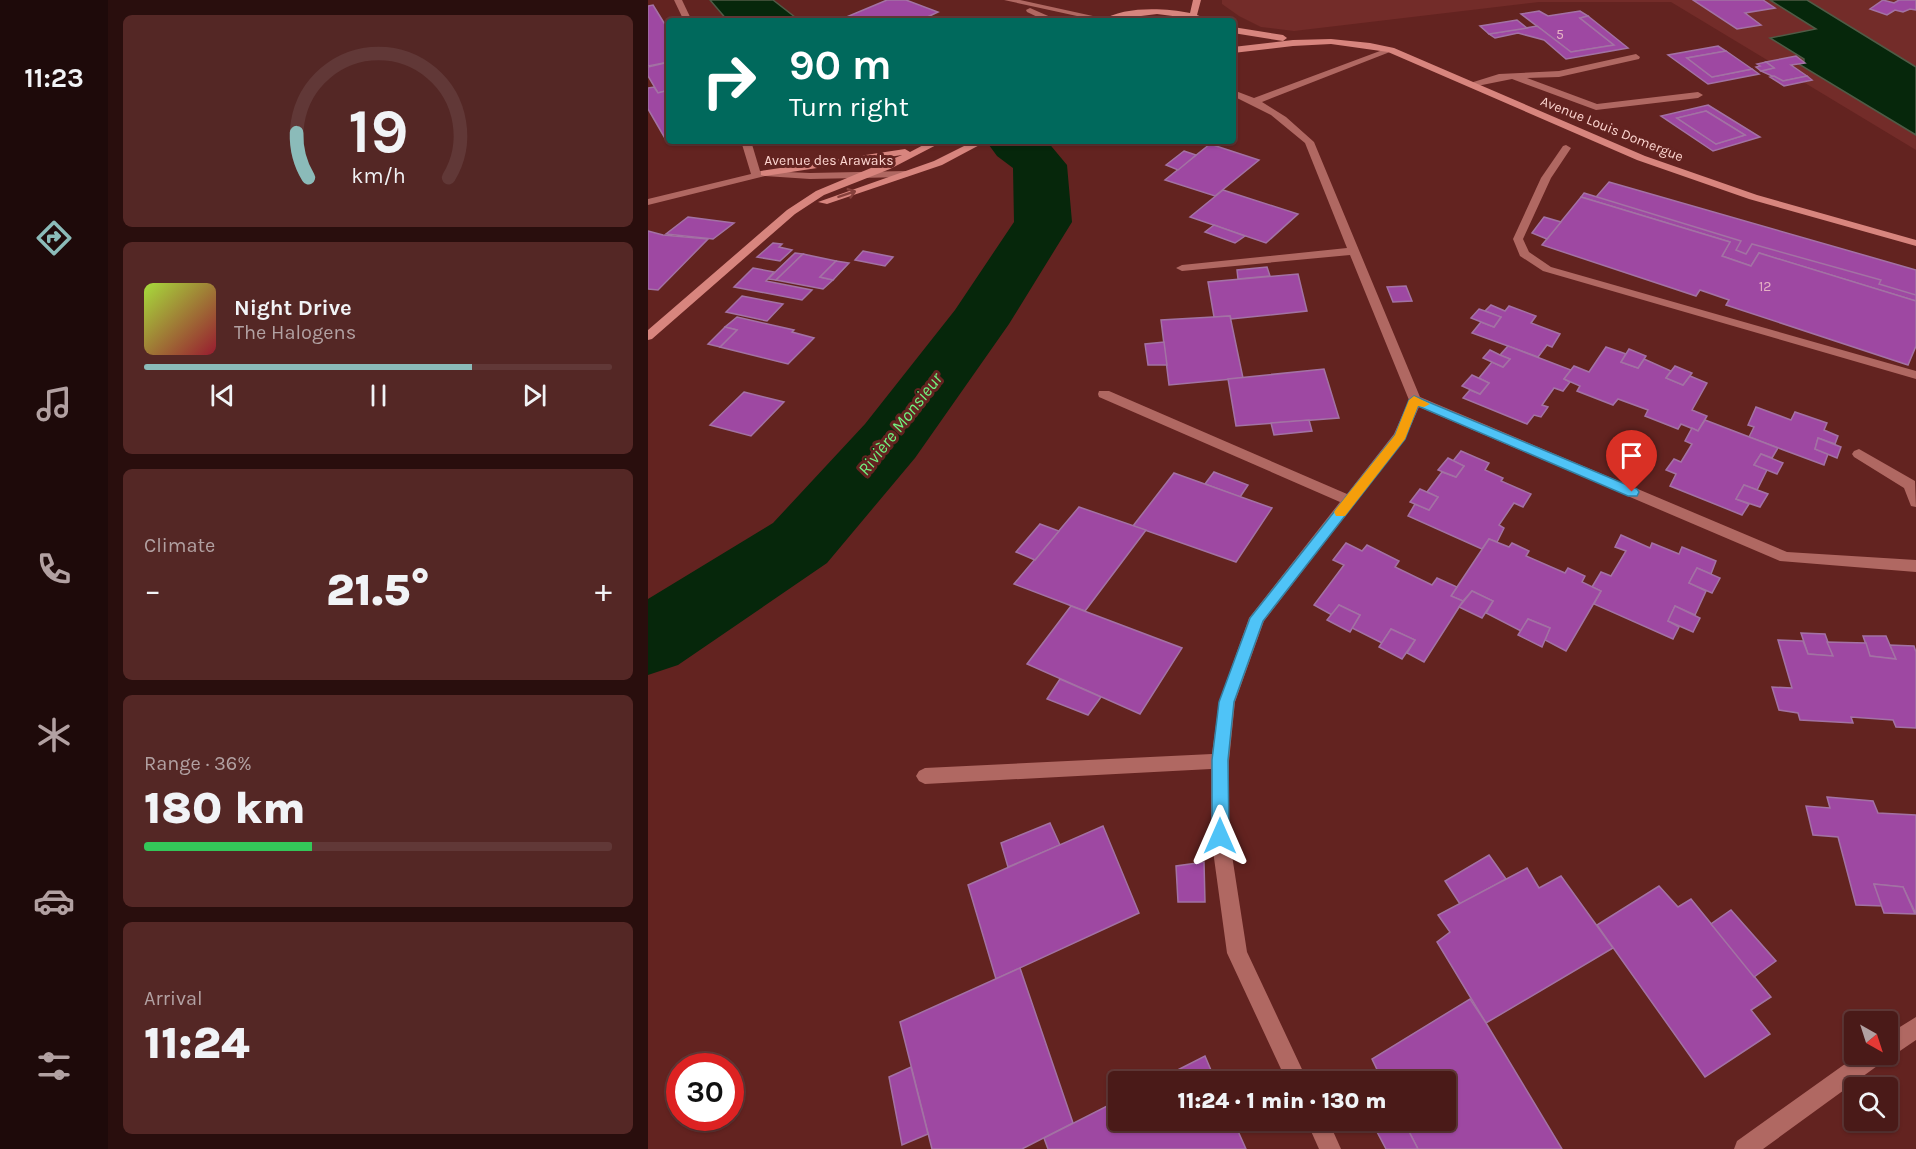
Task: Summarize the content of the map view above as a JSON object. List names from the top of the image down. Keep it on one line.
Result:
{"streets":{"main road":["Avenue Louis Domergue"],"street":["Avenue des Arawaks"]},"water":["Rivière Monsieur"],"house_numbers":["5","12"],"north":"bottom right","page":{"tabs":"11:23","turn":["90 m","Turn right"],"song":["Night Drive","The Halogens"],"tile":["Climate",["Range · 36%","180 km"],["Arrival","11:24"]],"heat":["−","21.5°","+"],"limit":"30","trip":"11:24 · 1 min · 130 m","gauge":["19","km/h"]}}
